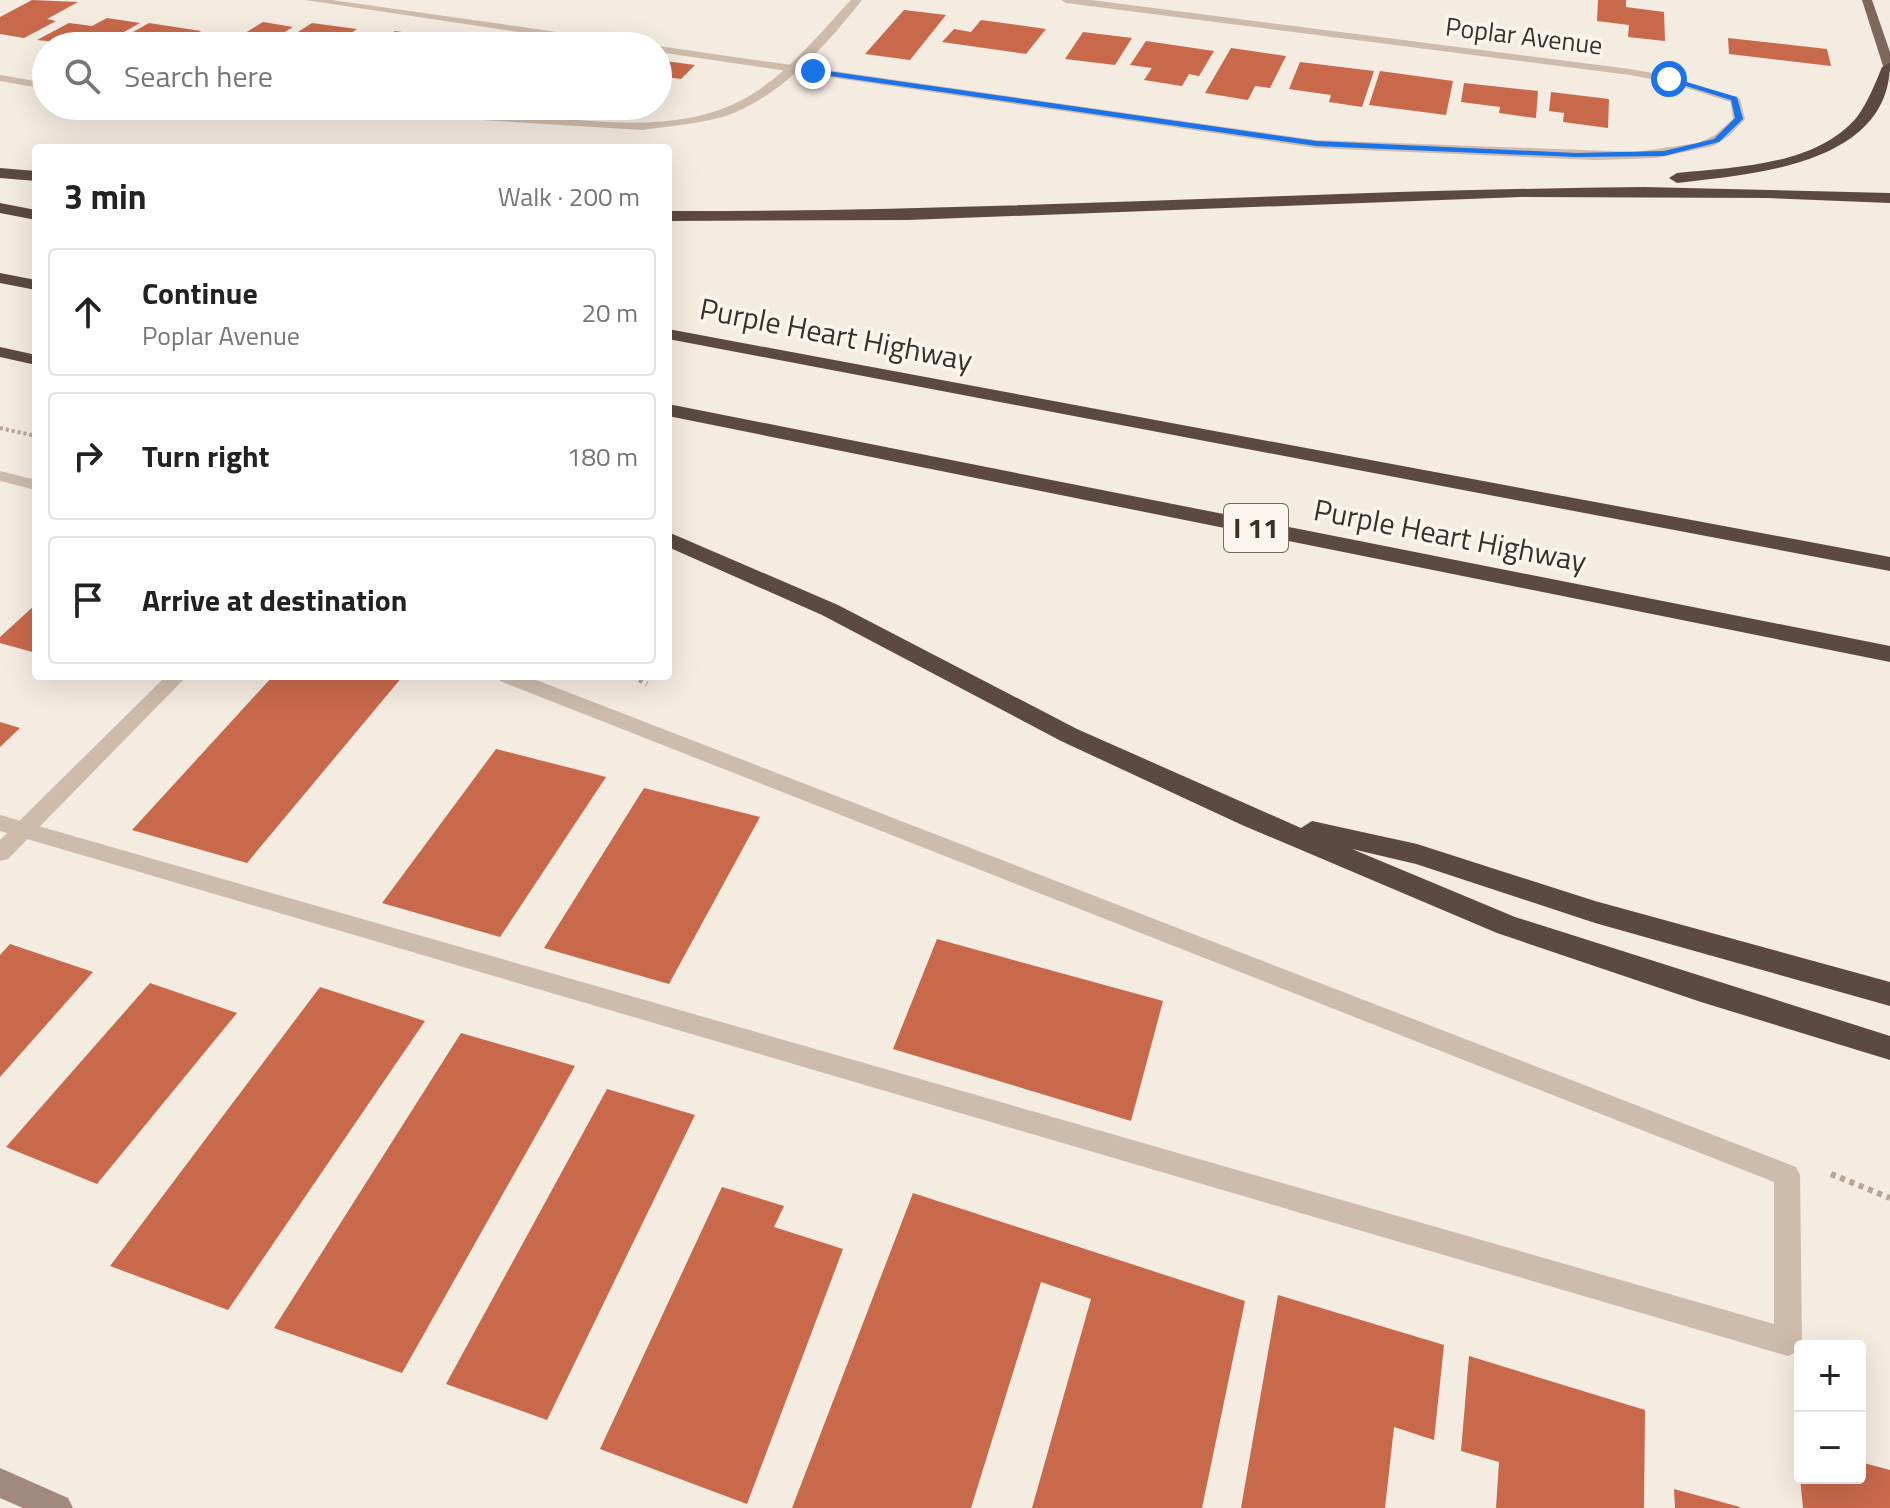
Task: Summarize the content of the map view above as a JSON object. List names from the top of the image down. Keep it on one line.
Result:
{"streets":{"highway":["Purple Heart Highway","I 11"],"street":["Poplar Avenue"]},"page":{"search":"Search here","heading":["3 min","Walk · 200 m"],"list":[["Continue","Poplar Avenue","20 m"],["Turn right","180 m"],"Arrive at destination"],"map_buttons":["+","−"]}}
